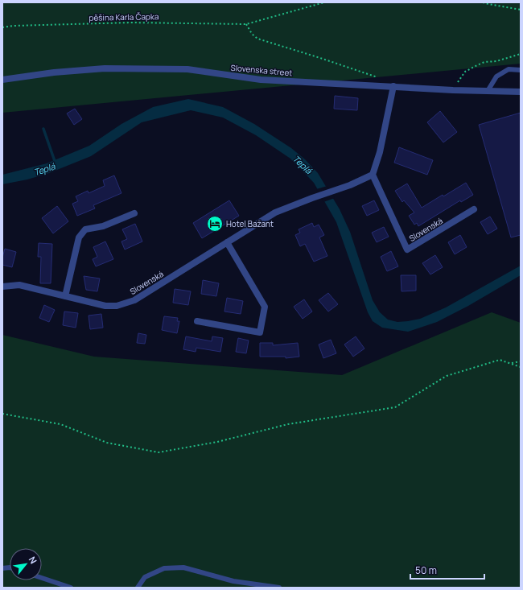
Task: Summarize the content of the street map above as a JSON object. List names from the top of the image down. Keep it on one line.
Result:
{"streets":{"street":["Slovenska street","Slovenská"],"path":["pěšina Karla Čapka"]},"water":["Teplá"],"places":{"hotel":["Hotel Bažant"]},"scale_bar":"50 m","north":"top right"}
